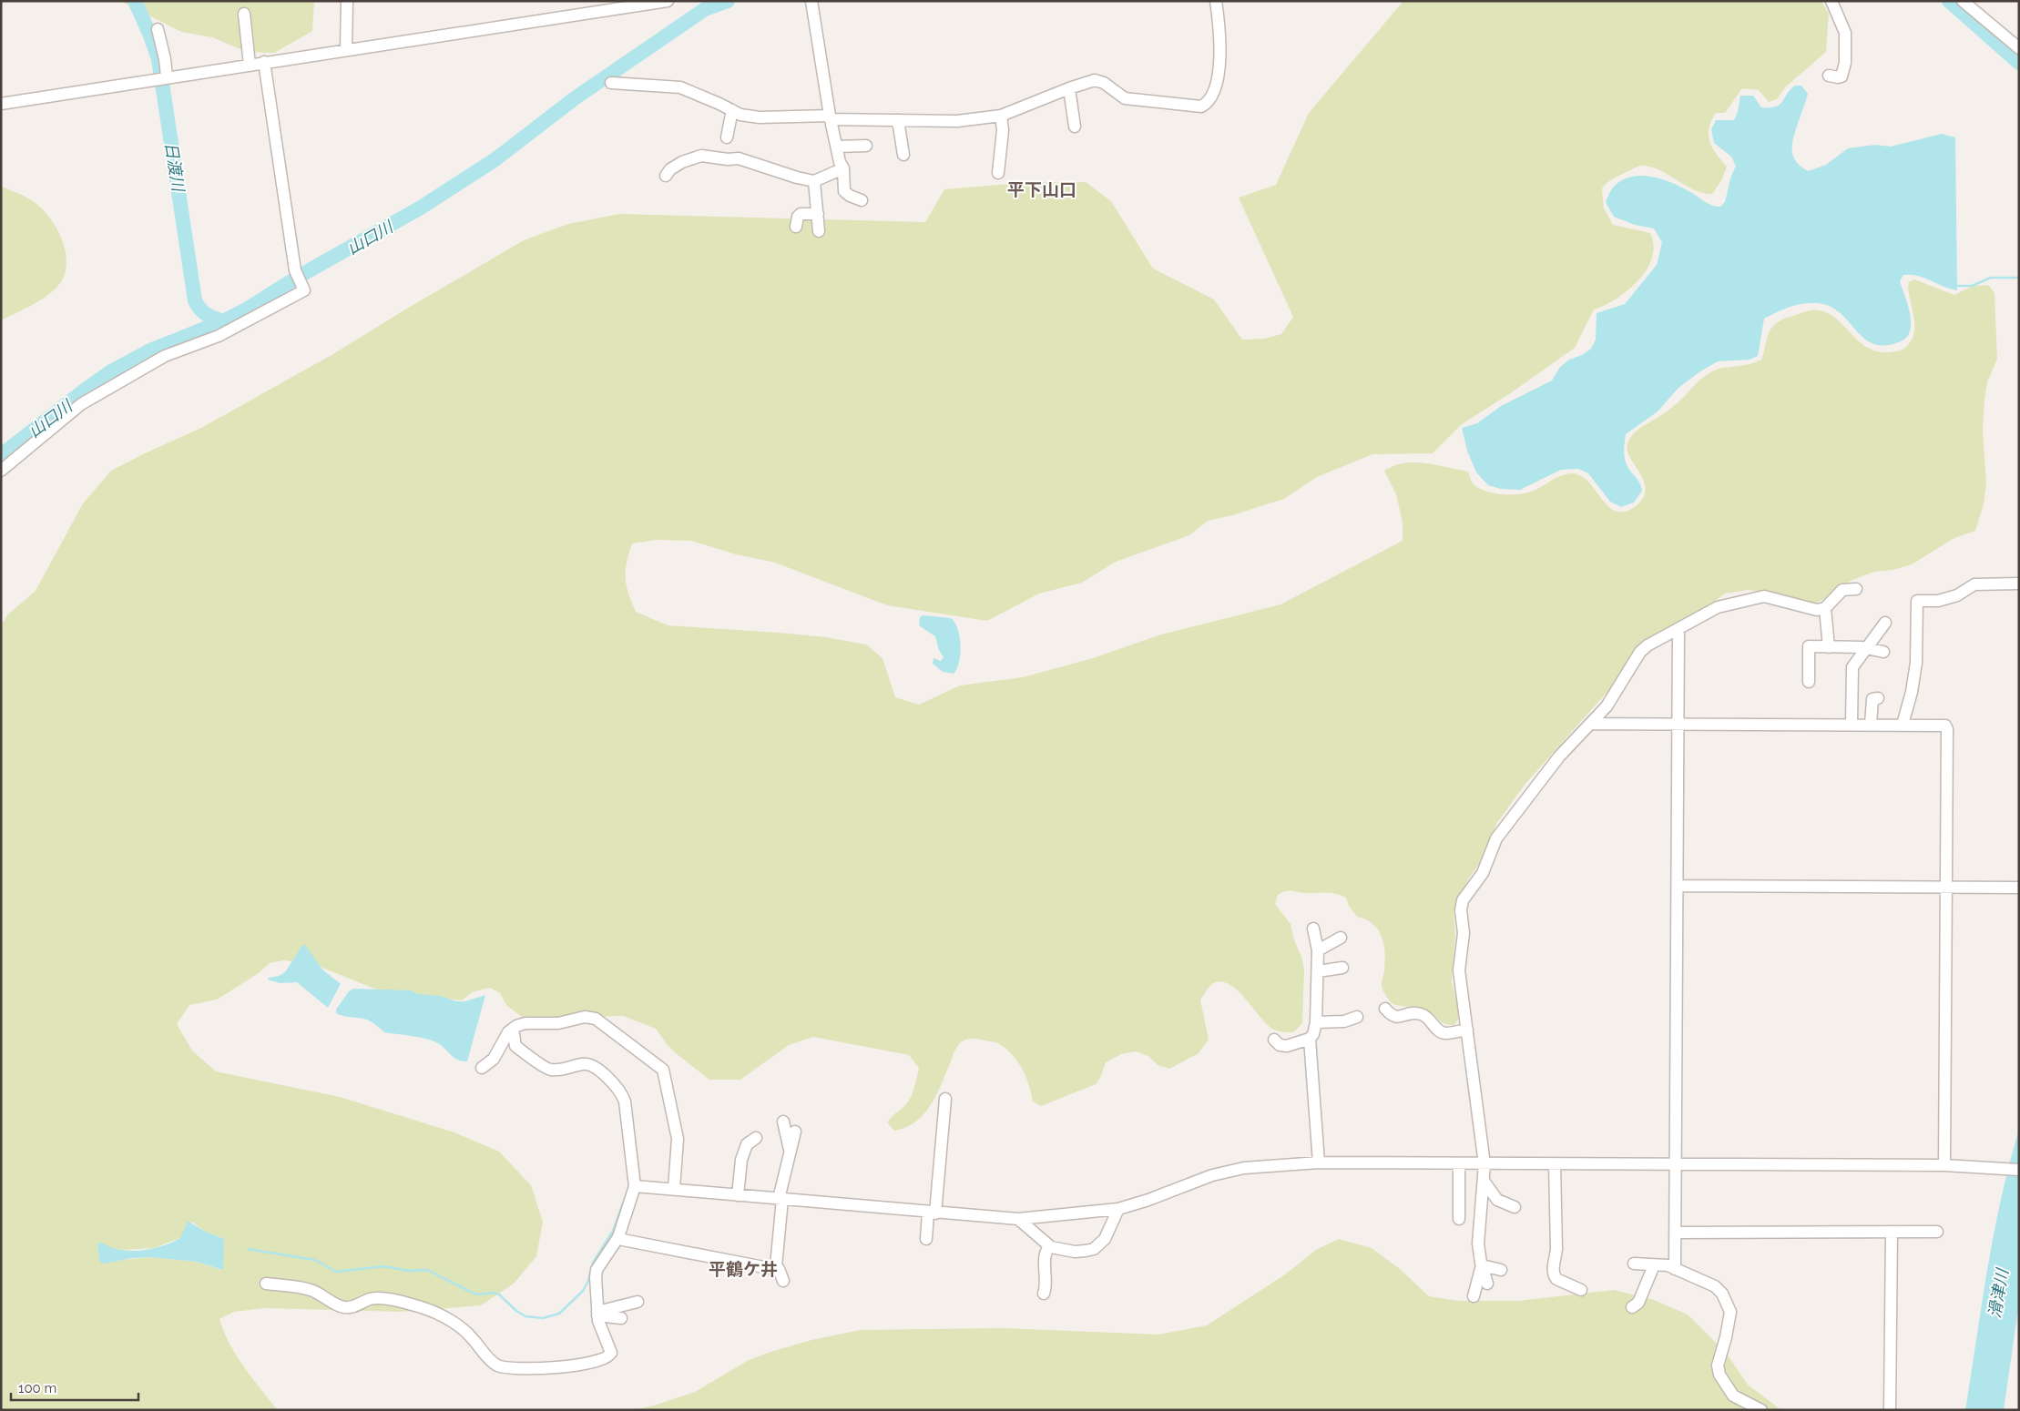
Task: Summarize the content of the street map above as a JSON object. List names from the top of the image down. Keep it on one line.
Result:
{"districts":["平下山口","平鶴ケ井"],"water":["日渡川","山口川","滑津川"],"scale_bar":"100 m"}
